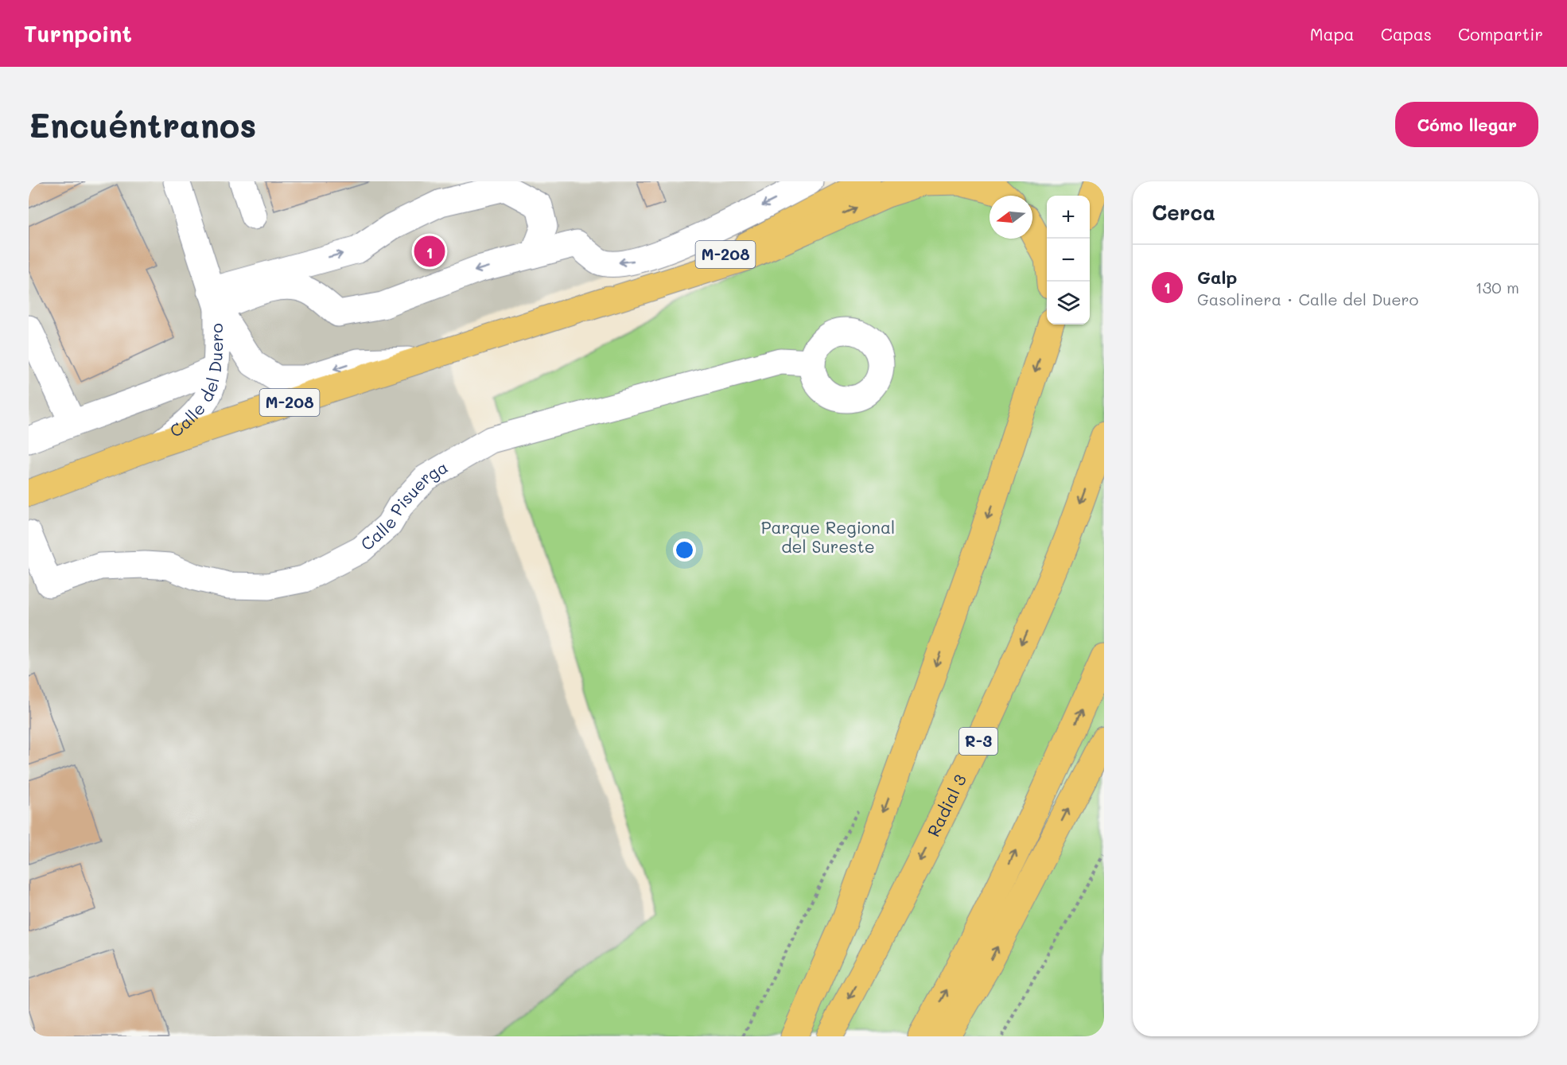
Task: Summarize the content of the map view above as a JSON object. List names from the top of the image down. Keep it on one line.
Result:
{"streets":{"main road":["M-208","R-3","Radial 3"],"street":["Calle del Duero","Calle Pisuerga"]},"crossings":[["M-208","Calle del Duero"]],"parks":["Parque Regional del Sureste"],"north":"left","page":{"header":"Turnpoint","nav":["Mapa","Capas","Compartir"],"buttons":"Cómo llegar","title":"Encuéntranos","heading":"Cerca","map_buttons":["+","−"],"pins":"1","list":[{"mark":"1","name":"Galp","note":"Gasolinera · Calle del Duero","value":"130 m"}]}}
